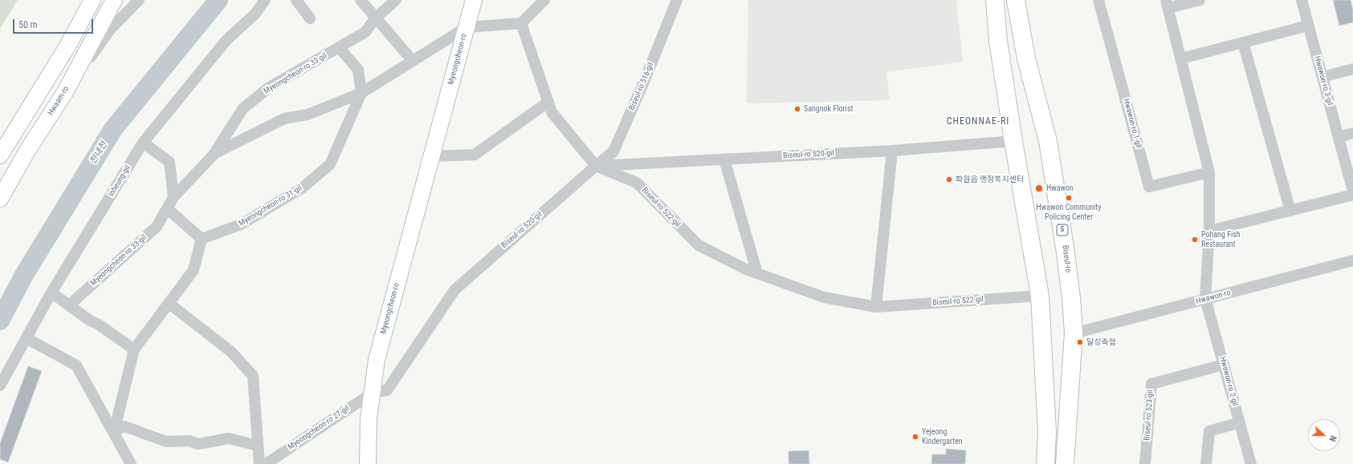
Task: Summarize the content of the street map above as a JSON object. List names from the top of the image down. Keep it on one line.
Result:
{"streets":{"main road":["5","Biseul-ro"],"street":["Myeongcheon-ro","Myeongcheon-ro 33-gil","Hwawon-ro 3-gil","Biseul-ro 516-gil","Hwaam-ro","Hwawon-ro 1-gil","Biseul-ro 520-gil","Inheung-gil","Myeongcheon-ro 31-gil","Biseul-ro 522-gil","Hwawon-ro","Hwawon-ro 2-gil","Biseul-ro 523-gil","Myeongcheon-ro 27-gil"]},"crossings":[["Myeongcheon-ro","Biseul-ro 520-gil"],["Myeongcheon-ro","Myeongcheon-ro 27-gil"],["Myeongcheon-ro 33-gil","Myeongcheon-ro 31-gil"],["Biseul-ro 516-gil","Biseul-ro 520-gil"],["Biseul-ro 516-gil","Biseul-ro 522-gil"],["Biseul-ro 520-gil","Biseul-ro 522-gil"],["Biseul-ro 520-gil","Myeongcheon-ro 27-gil"],["Biseul-ro","Hwawon-ro"],["Hwawon-ro","Hwawon-ro 2-gil"],["Hwawon-ro 2-gil","Biseul-ro 523-gil"]],"districts":["CHEONNAE-RI"],"water":["천내천"],"places":["Sangnok Florist","화원읍 행정복지센터","Hwawon","Hwawon Community Policing Center","Pohang Fish Restaurant","달성축협","Yejeong Kindergarten"],"scale_bar":"50 m","north":"right"}
